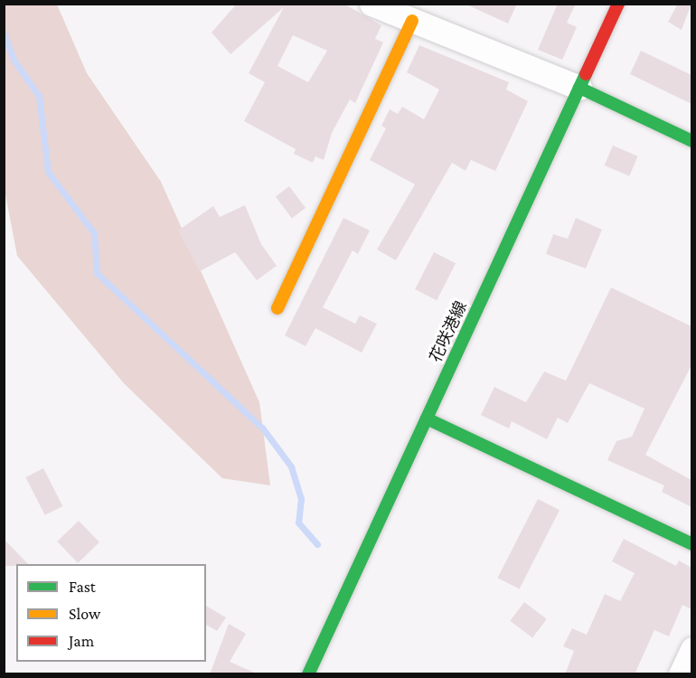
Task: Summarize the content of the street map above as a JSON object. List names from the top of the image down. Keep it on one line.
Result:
{"streets":{"main road":["花咲港線"]},"legend":["Fast","Slow","Jam"]}
